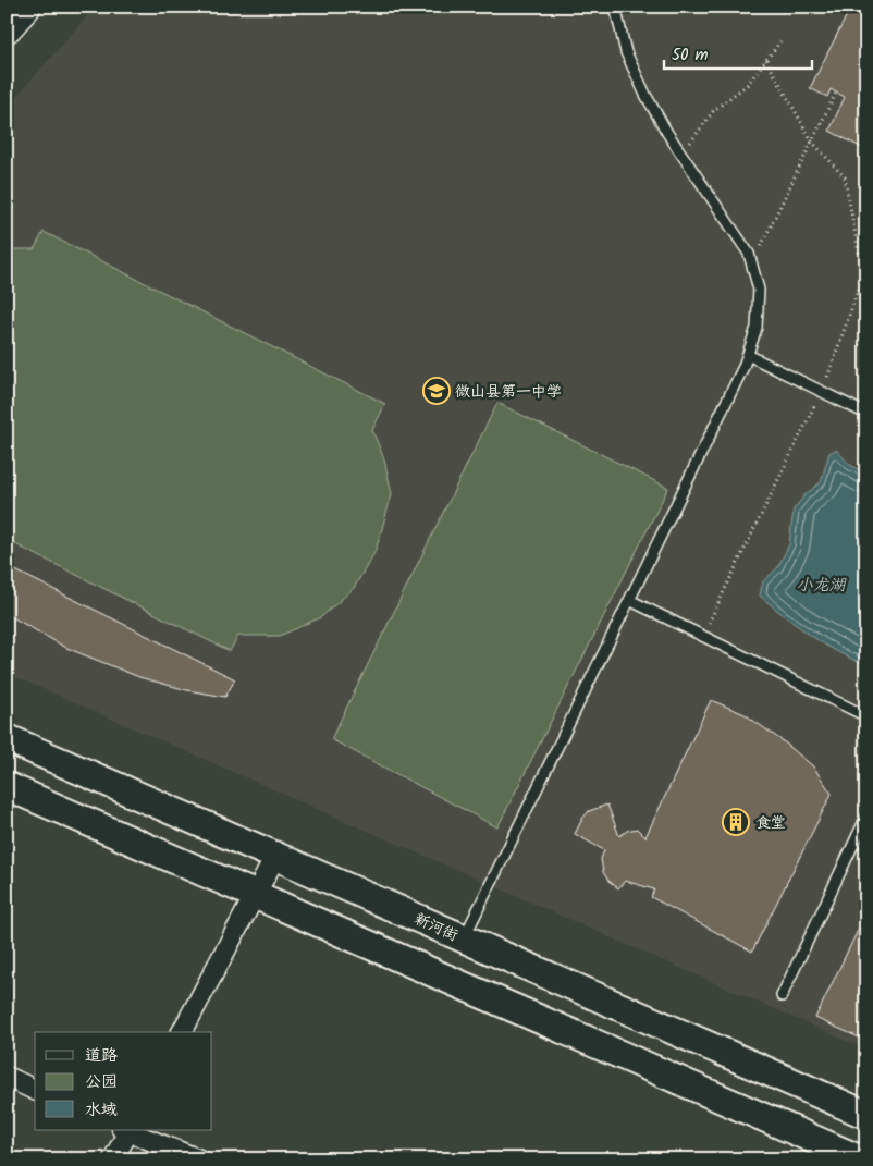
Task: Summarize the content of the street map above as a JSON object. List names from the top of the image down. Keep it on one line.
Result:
{"streets":{"main road":["新河街"]},"water":["小龙湖"],"places":{"school or university":["微山县第一中学"],"building":["食堂"]},"legend":["道路","公园","水域"],"scale_bar":"50 m"}
